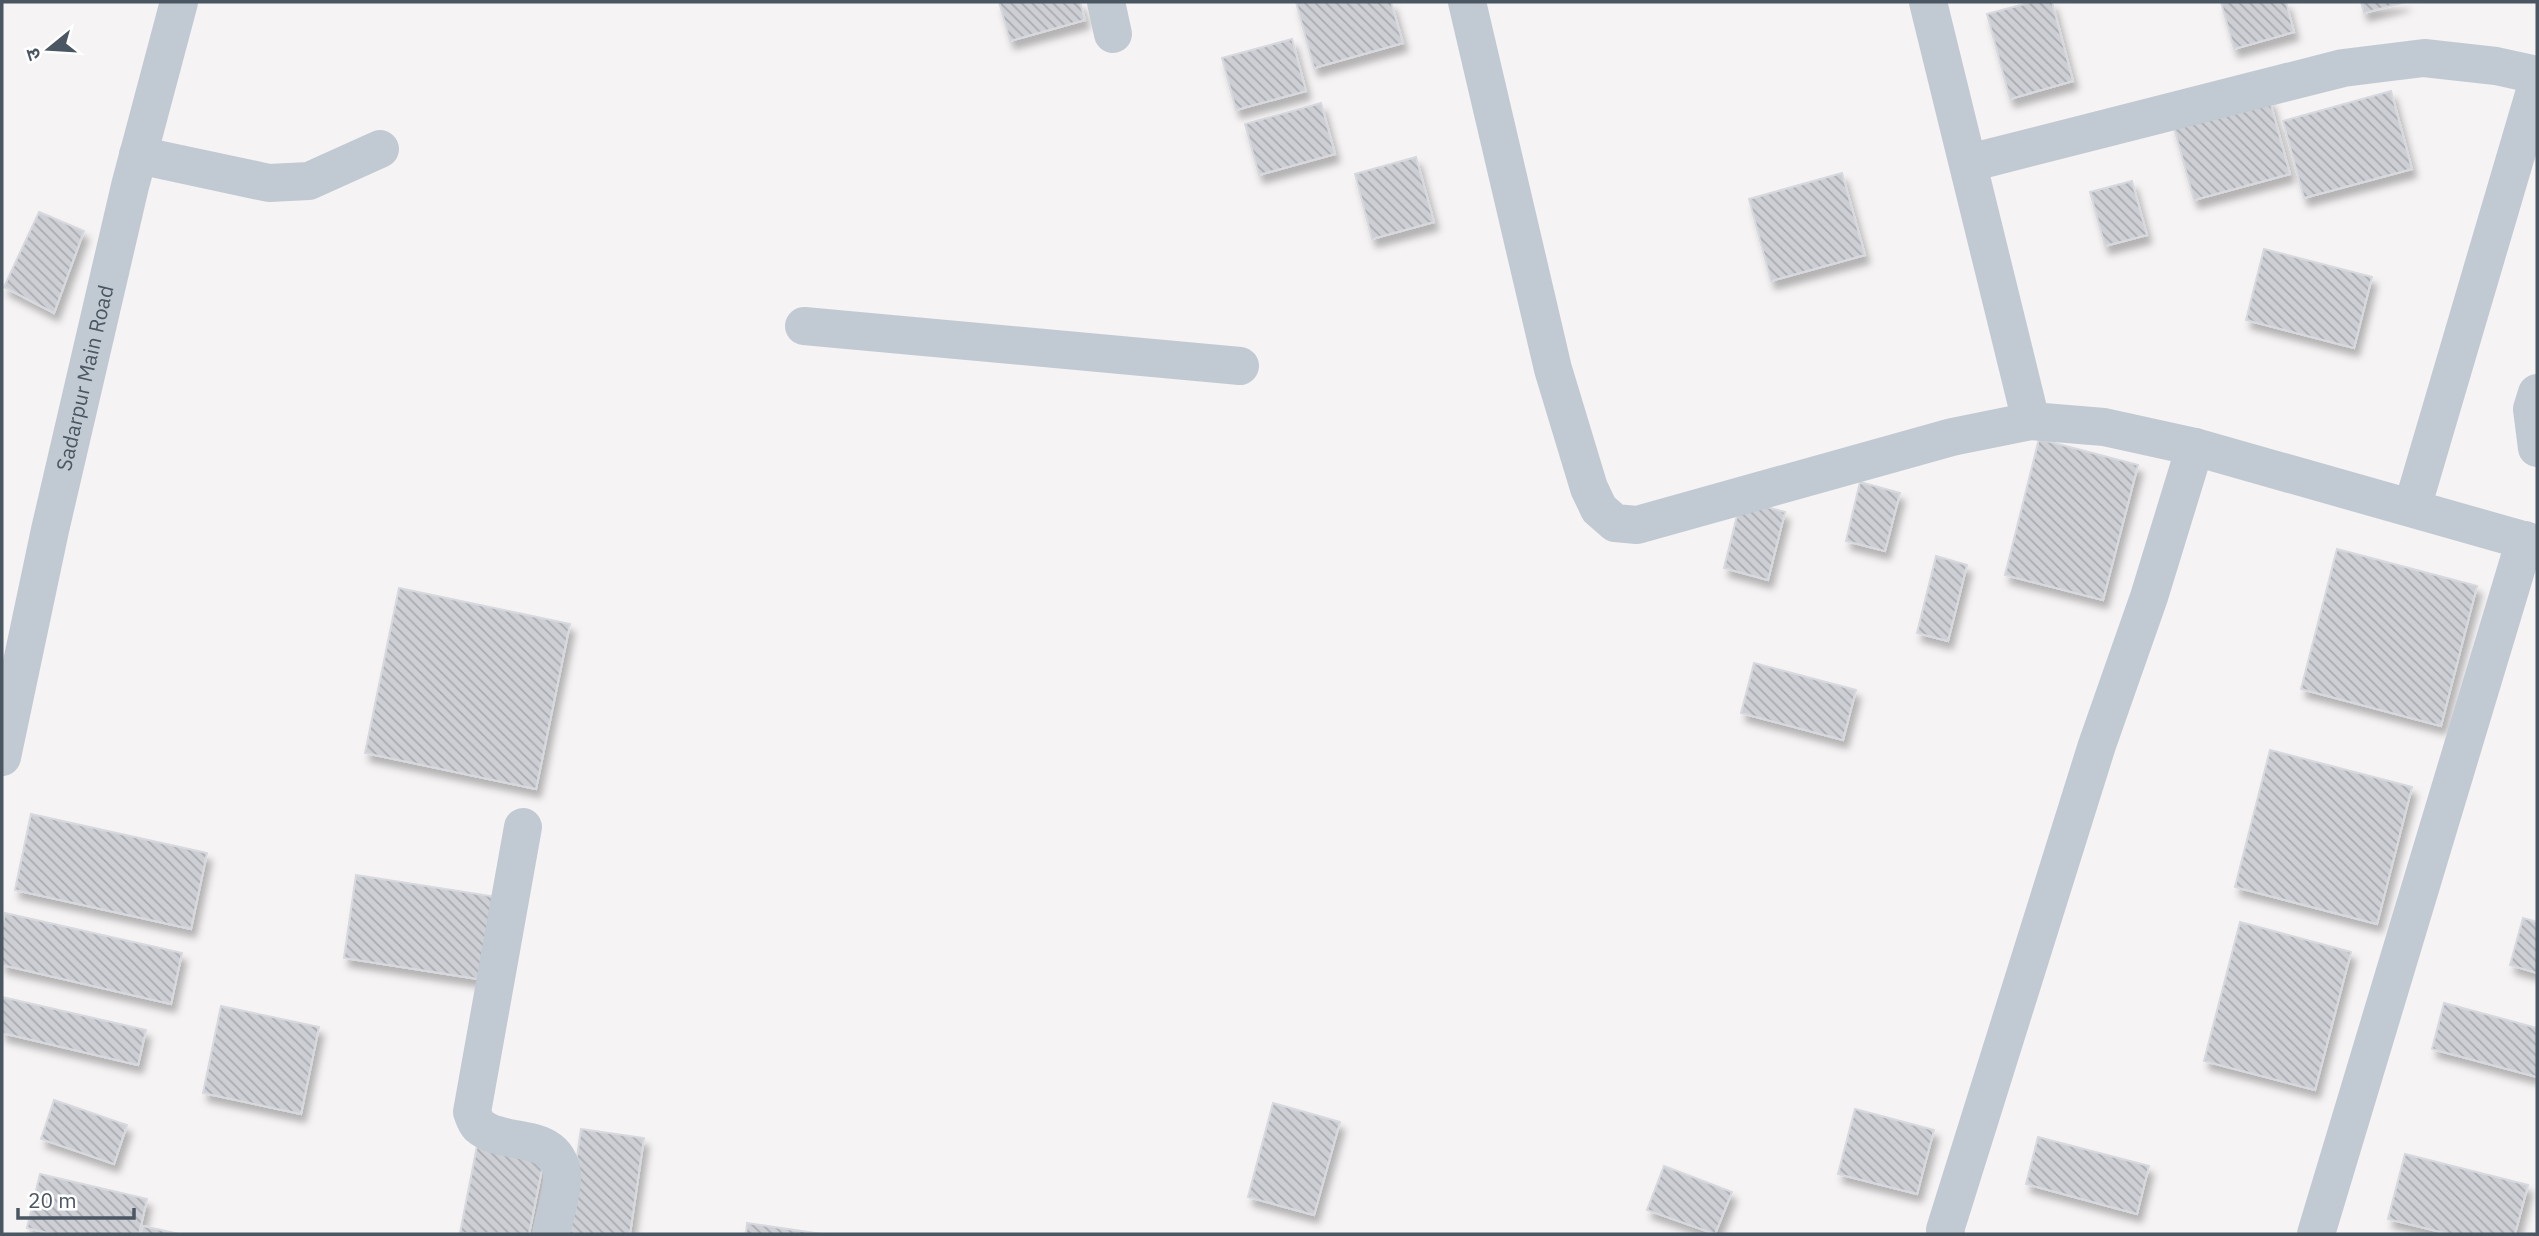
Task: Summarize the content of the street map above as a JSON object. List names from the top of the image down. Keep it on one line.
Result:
{"streets":{"street":["Sadarpur Main Road"]},"scale_bar":"20 m","north":"left"}
